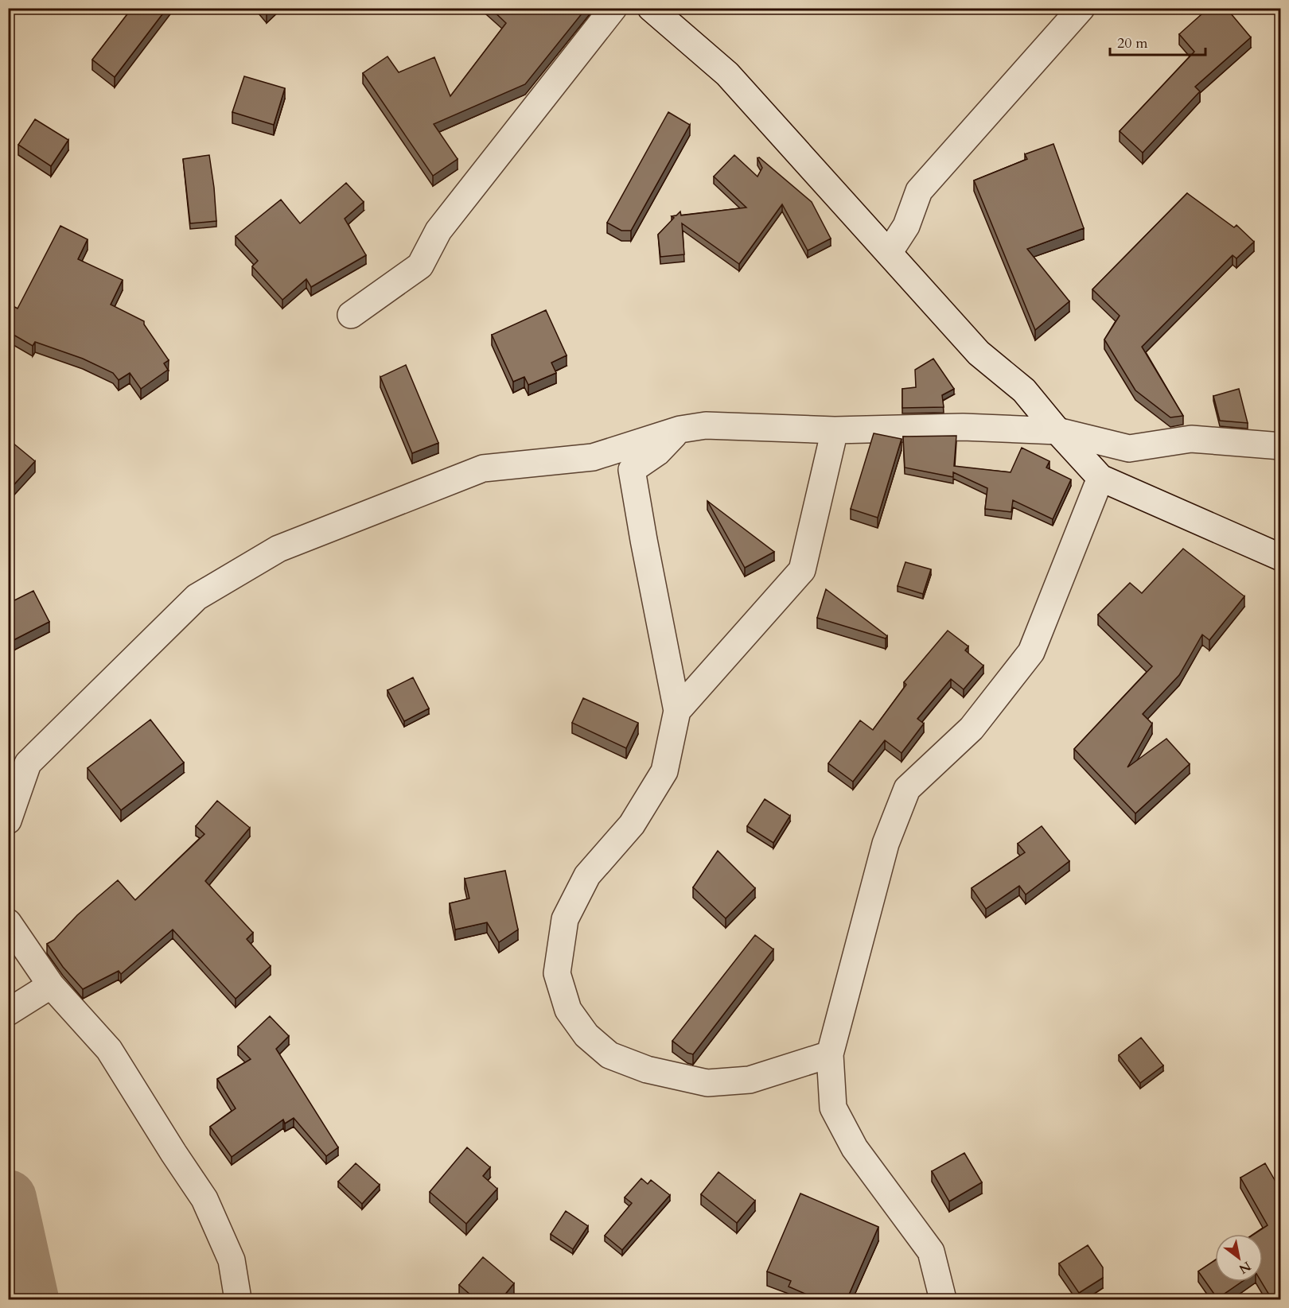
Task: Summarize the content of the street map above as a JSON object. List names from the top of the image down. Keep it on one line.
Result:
{"scale_bar":"20 m","north":"bottom right"}
